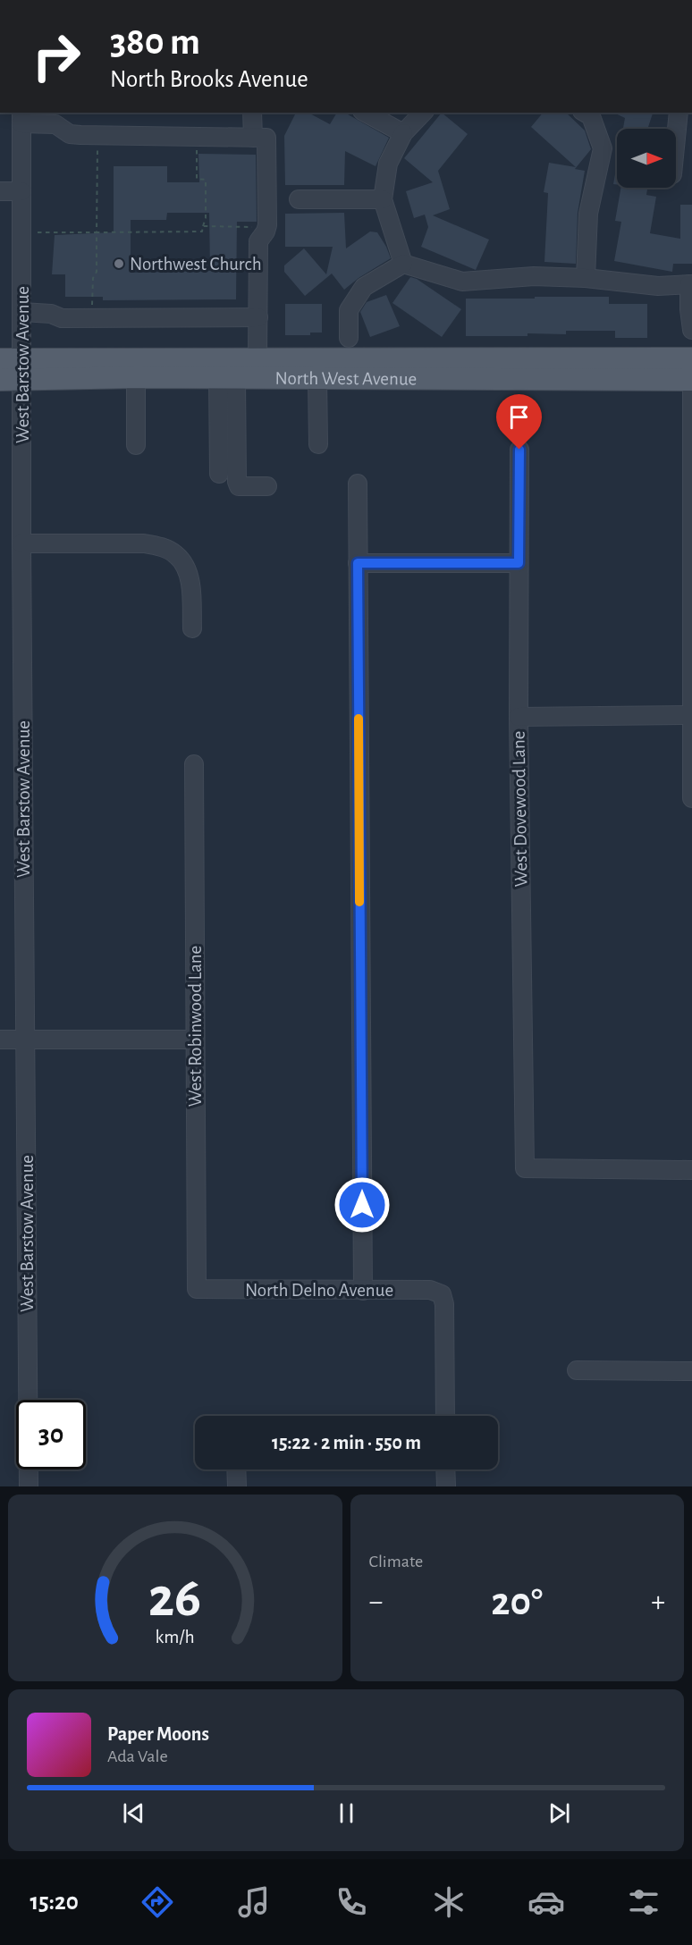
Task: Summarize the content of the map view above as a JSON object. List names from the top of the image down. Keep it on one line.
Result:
{"streets":{"main road":["North West Avenue"],"street":["West Barstow Avenue","West Dovewood Lane","West Robinwood Lane","North Delno Avenue"]},"crossings":[["West Barstow Avenue","North West Avenue"],["West Robinwood Lane","North Delno Avenue"]],"places":["Northwest Church"],"north":"right","page":{"turn":["380 m","North Brooks Avenue"],"limit":"30","trip":"15:22 · 2 min · 550 m","tile":"Climate","heat":["−","20°","+"],"song":["Paper Moons","Ada Vale"],"tabs":"15:20","gauge":["26","km/h"]}}
